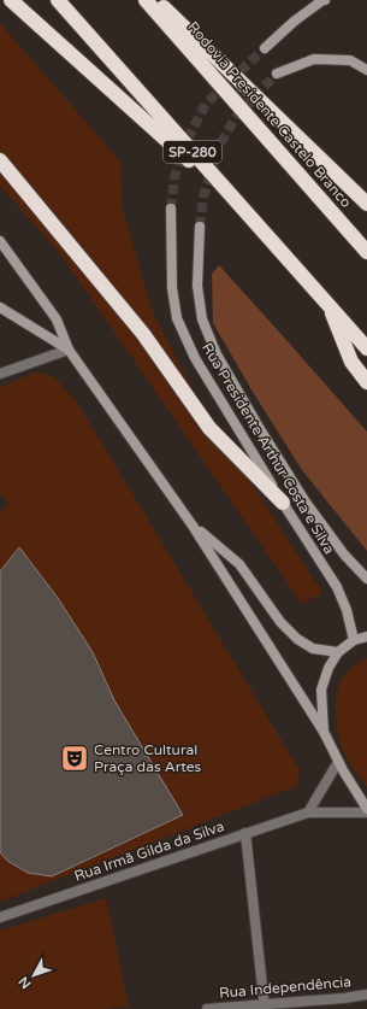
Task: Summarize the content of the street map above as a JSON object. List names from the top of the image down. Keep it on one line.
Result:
{"streets":{"highway":["Rodovia Presidente Castelo Branco","SP-280"],"main road":["Rua Presidente Arthur Costa e Silva"],"street":["Rua Irmã Gilda da Silva","Rua Independência"]},"places":{"theatre":["Centro Cultural Praça das Artes"]},"north":"bottom left"}
